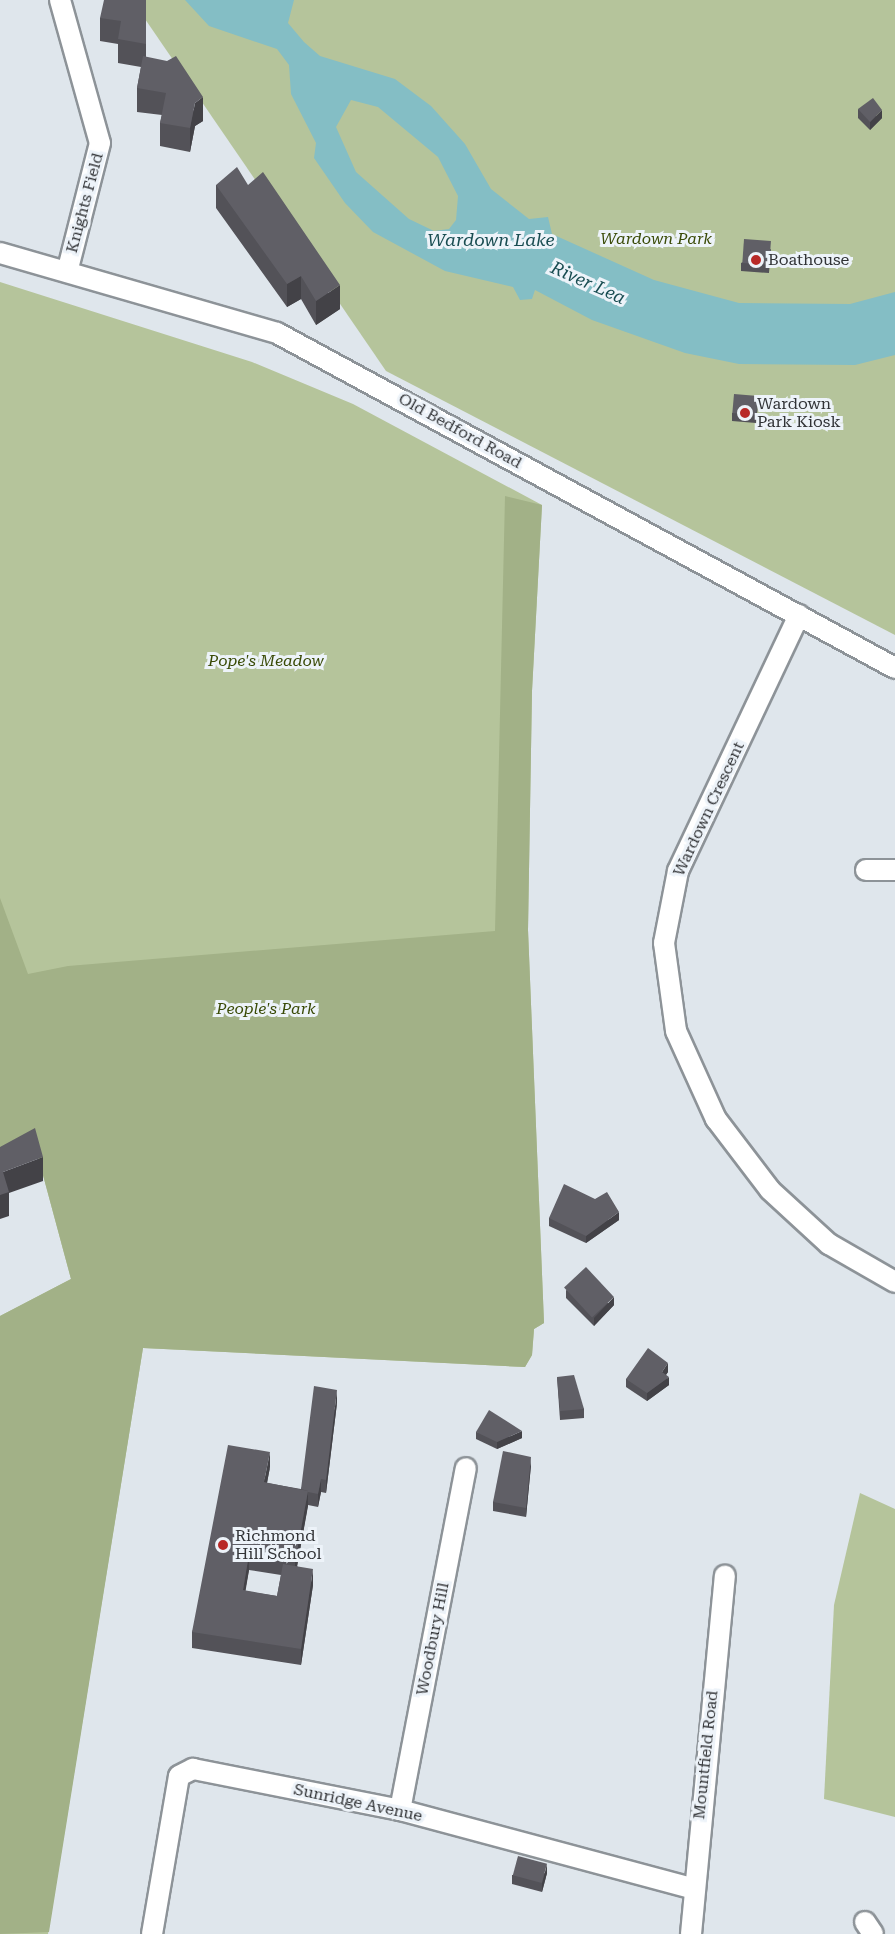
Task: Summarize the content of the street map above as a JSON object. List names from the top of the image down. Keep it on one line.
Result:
{"streets":{"street":["Knights Field","Old Bedford Road","Wardown Crescent","Woodbury Hill","Mountfield Road","Sunridge Avenue"]},"crossings":[["Knights Field","Old Bedford Road"],["Old Bedford Road","Wardown Crescent"],["Woodbury Hill","Sunridge Avenue"],["Mountfield Road","Sunridge Avenue"]],"water":["Wardown Lake","River Lea"],"parks":["Wardown Park","Pope's Meadow","People's Park"],"places":["Boathouse","Wardown Park Kiosk","Richmond Hill School"]}
